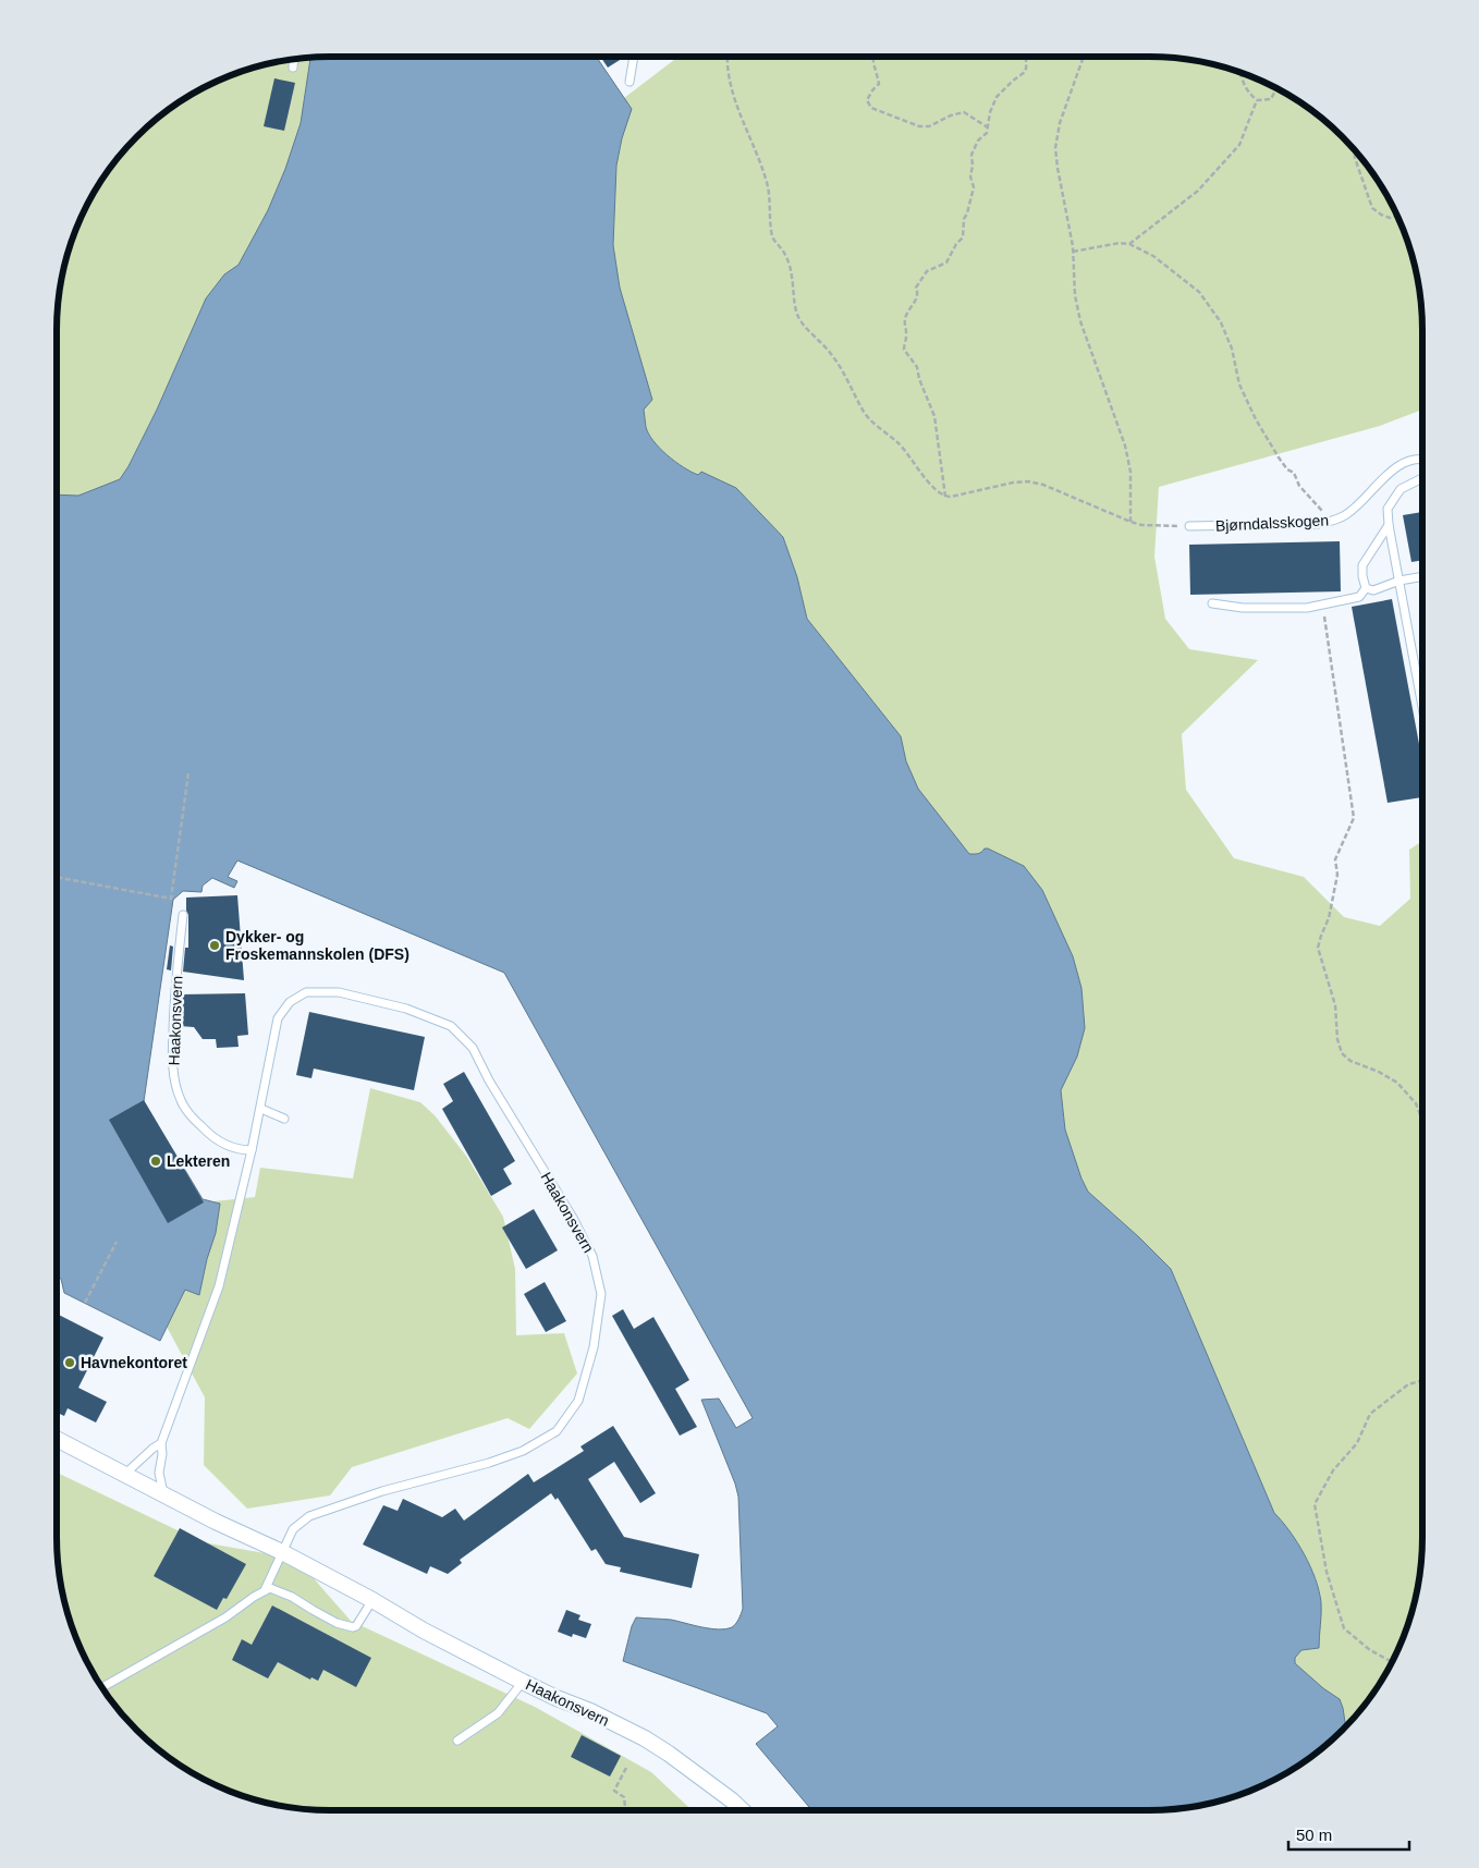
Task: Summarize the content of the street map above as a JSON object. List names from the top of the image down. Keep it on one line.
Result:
{"streets":{"street":["Haakonsvern"],"lane":["Bjørndalsskogen"]},"places":["Dykker- og Froskemannskolen (DFS)","Lekteren","Havnekontoret"],"scale_bar":"50 m"}
